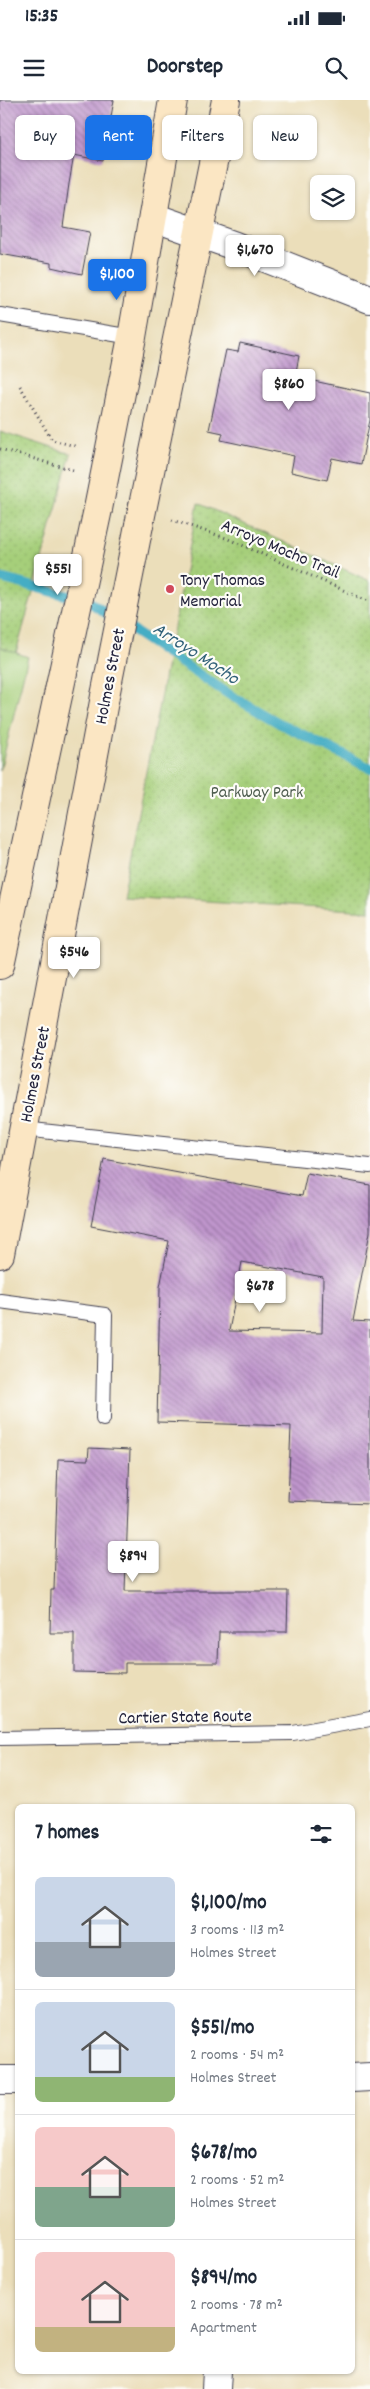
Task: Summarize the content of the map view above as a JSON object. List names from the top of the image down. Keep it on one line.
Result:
{"streets":{"main road":["Holmes Street"],"lane":["Cartier State Route"],"path":["Arroyo Mocho Trail"]},"water":["Arroyo Mocho"],"parks":["Parkway Park"],"places":["Tony Thomas Memorial"],"page":{"status":"15:35","header":"Doorstep","chip":["Buy","Rent","Filters","New"],"price":["$1,670","$1,100","$860","$551","$546","$678","$894"],"heading":"7 homes","list":[{"name":"$1,100/mo","note":"3 rooms · 113 m² · Holmes Street"},{"name":"$551/mo","note":"2 rooms · 54 m² · Holmes Street"},{"name":"$678/mo","note":"2 rooms · 52 m² · Holmes Street"},{"name":"$894/mo","note":"2 rooms · 78 m² · Apartment"}]}}
